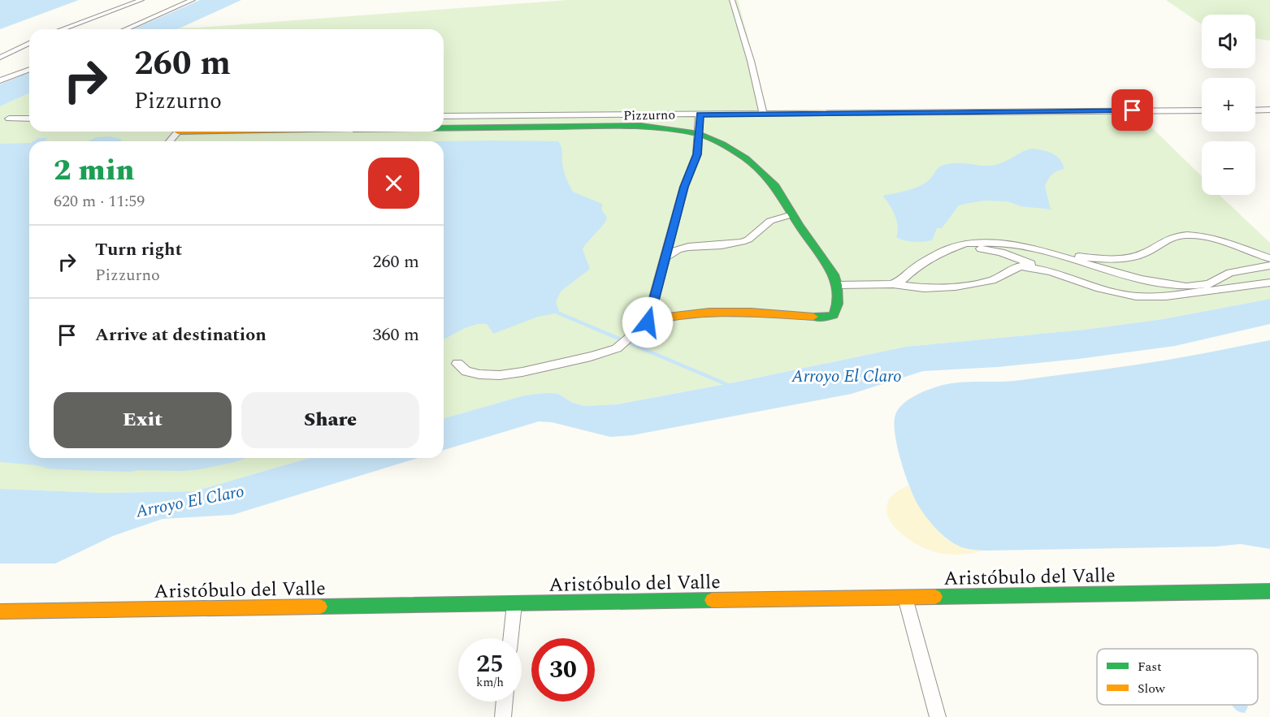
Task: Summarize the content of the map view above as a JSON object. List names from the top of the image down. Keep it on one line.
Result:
{"streets":{"street":["Pizzurno","Aristóbulo del Valle"]},"water":["Arroyo El Claro"],"legend":["Fast","Slow"],"page":{"map_buttons":["+","−"],"turn":["260 m","Pizzurno"],"heading":["2 min","620 m · 11:59"],"list":[{"name":"Turn right","note":"Pizzurno","value":"260 m"},{"name":"Arrive at destination","value":"360 m"}],"buttons":["Exit","Share"],"speed":"25 km/h","limit":"30"}}
